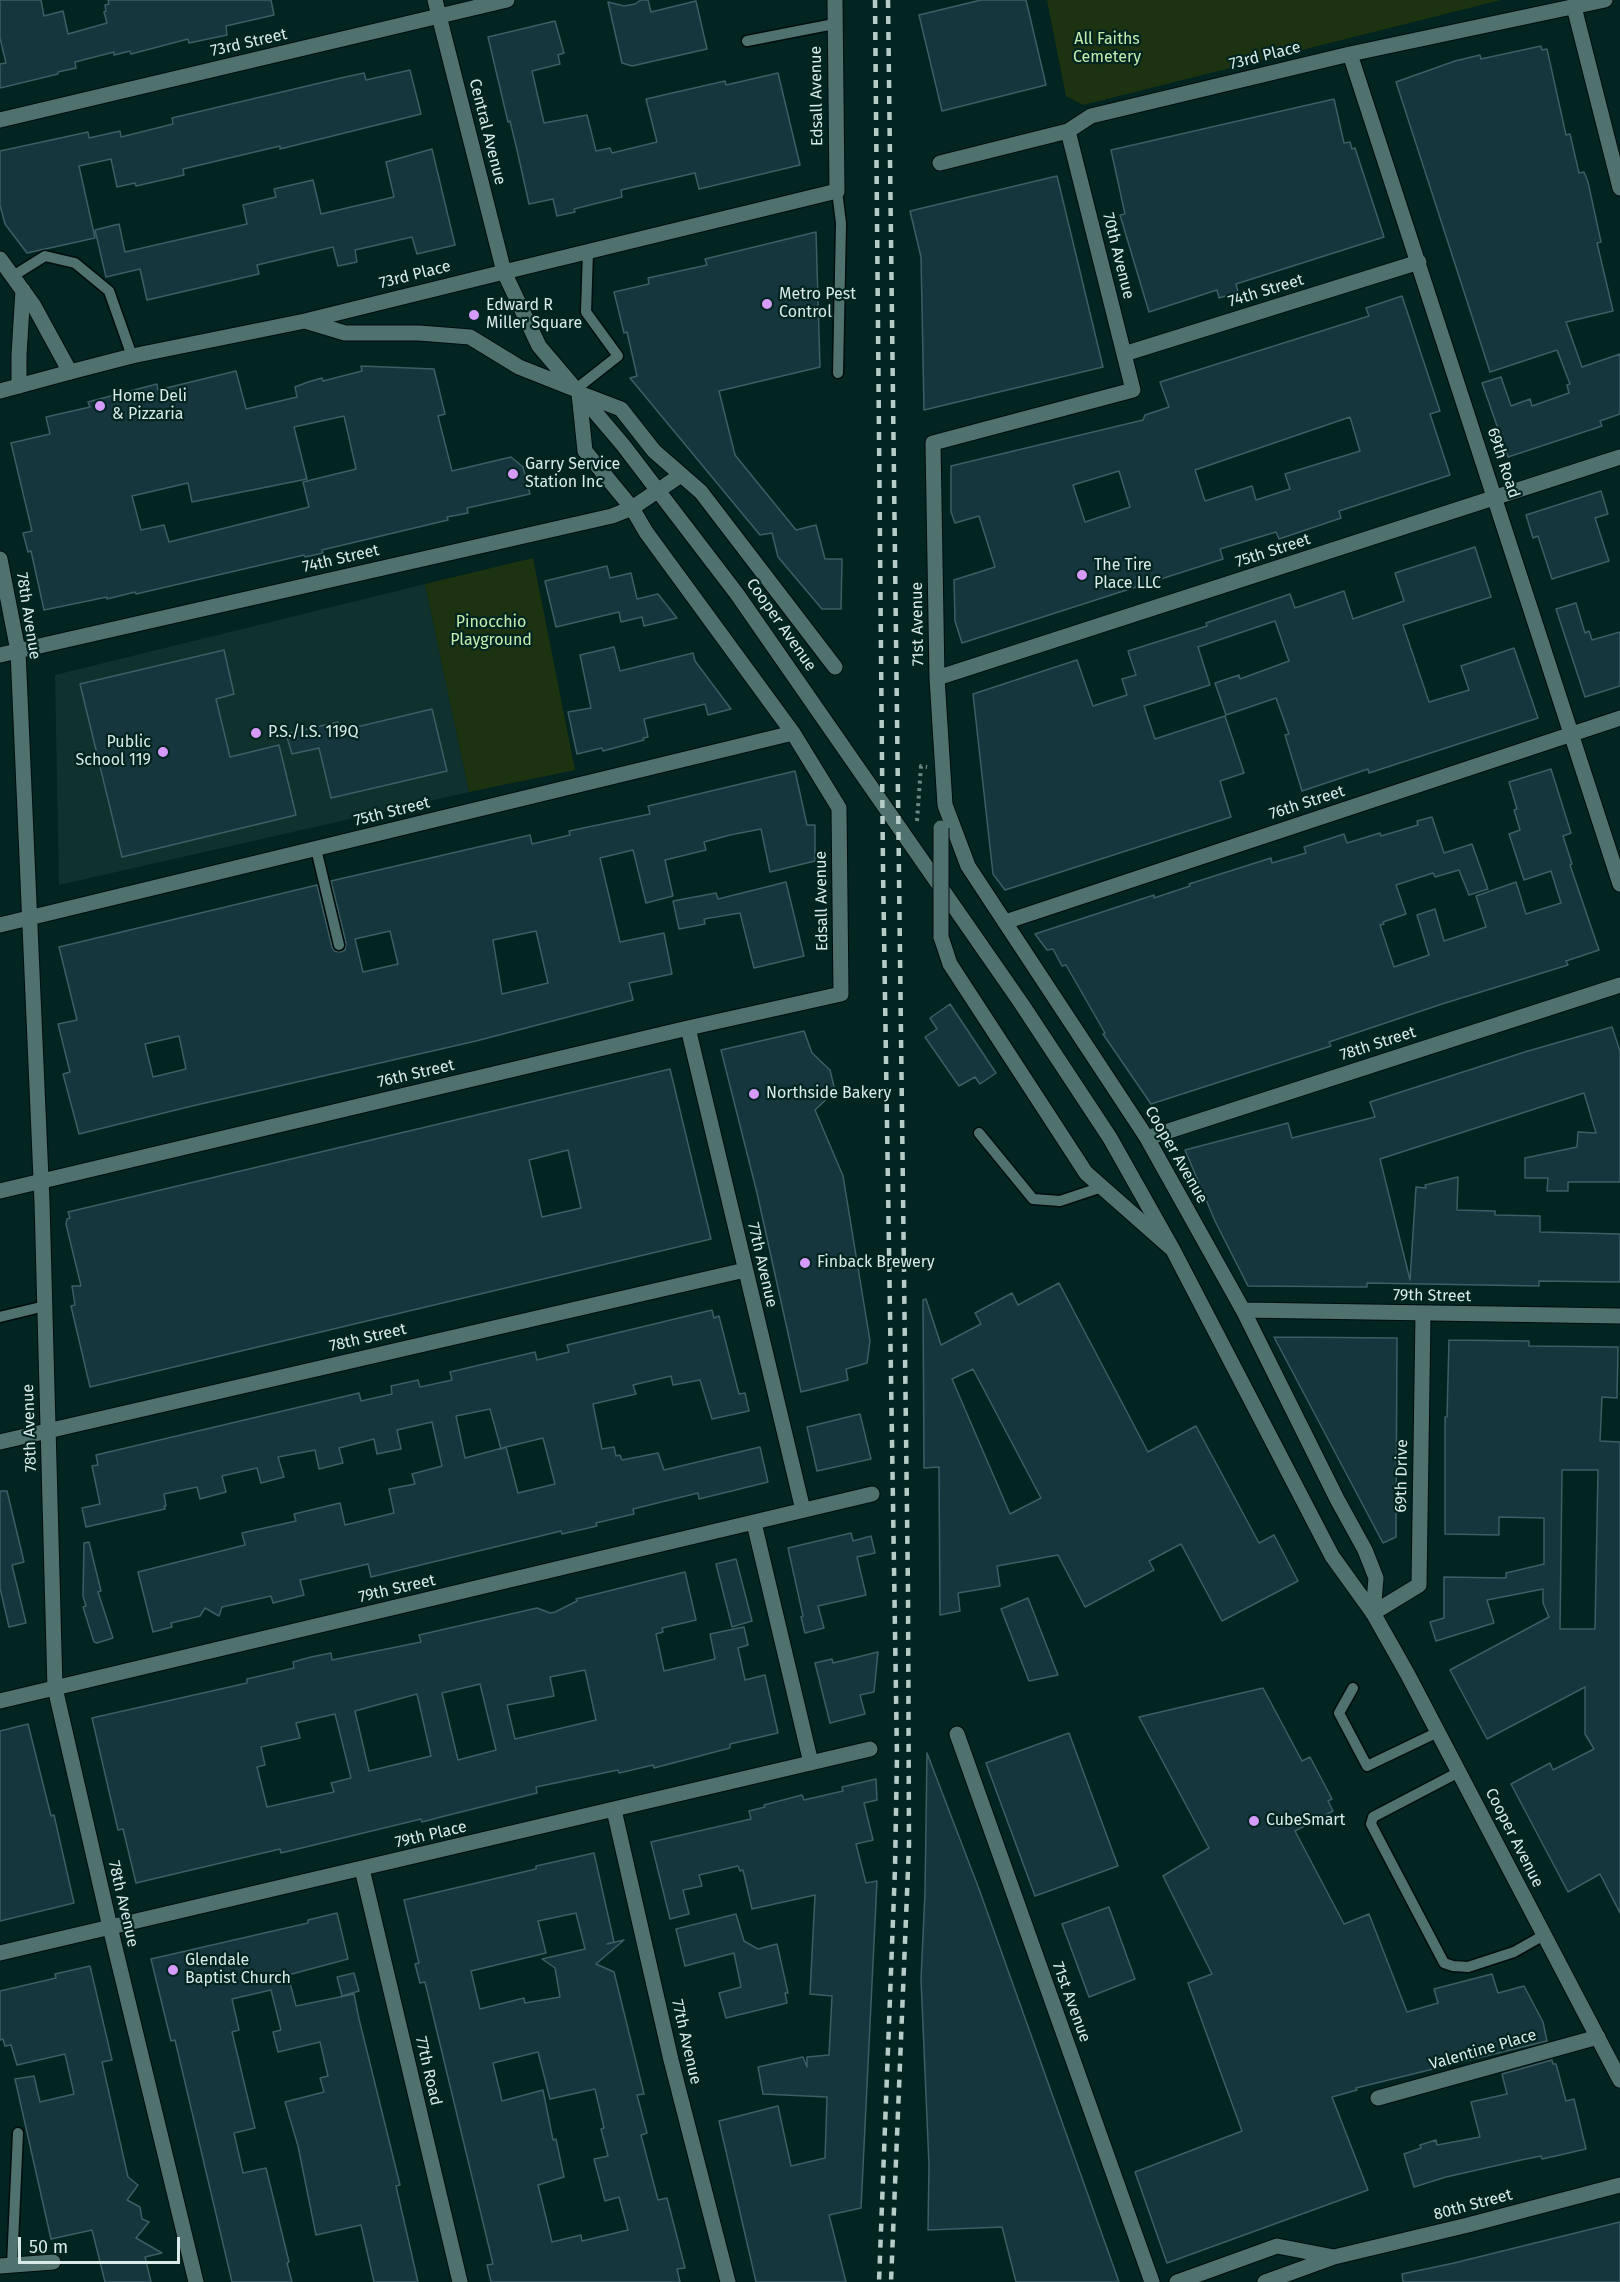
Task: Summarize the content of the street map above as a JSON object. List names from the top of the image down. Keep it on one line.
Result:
{"streets":{"street":["73rd Street","73rd Place","Edsall Avenue","Central Avenue","70th Avenue","74th Street","69th Road","75th Street","78th Avenue","71st Avenue","Cooper Avenue","76th Street","78th Street","77th Avenue","79th Street","69th Drive","79th Place","Valentine Place","77th Road","80th Street"]},"crossings":[["73rd Street","Central Avenue"],["73rd Place","Edsall Avenue"],["73rd Place","Central Avenue"],["73rd Place","70th Avenue"],["73rd Place","69th Road"],["73rd Place","Cooper Avenue"],["Edsall Avenue","75th Street"],["Edsall Avenue","76th Street"],["Central Avenue","Cooper Avenue"],["70th Avenue","74th Street"],["70th Avenue","71st Avenue"],["74th Street","69th Road"],["74th Street","78th Avenue"],["74th Street","Cooper Avenue"],["69th Road","75th Street"],["69th Road","76th Street"],["75th Street","78th Avenue"],["75th Street","71st Avenue"],["78th Avenue","76th Street"],["78th Avenue","78th Street"],["78th Avenue","79th Street"],["78th Avenue","79th Place"],["71st Avenue","Cooper Avenue"],["Cooper Avenue","76th Street"],["Cooper Avenue","78th Street"],["Cooper Avenue","79th Street"],["Cooper Avenue","69th Drive"],["Cooper Avenue","Valentine Place"],["76th Street","77th Avenue"],["78th Street","77th Avenue"],["77th Avenue","79th Street"],["77th Avenue","79th Place"],["79th Street","69th Drive"],["79th Place","77th Road"]],"parks":["All Faiths Cemetery","Pinocchio Playground"],"places":["Metro Pest Control","Edward R Miller Square","Home Deli & Pizzaria","Garry Service Station Inc","The Tire Place LLC","P.S./I.S. 119Q","Public School 119","Northside Bakery","Finback Brewery","CubeSmart","Glendale Baptist Church"],"scale_bar":"50 m"}
